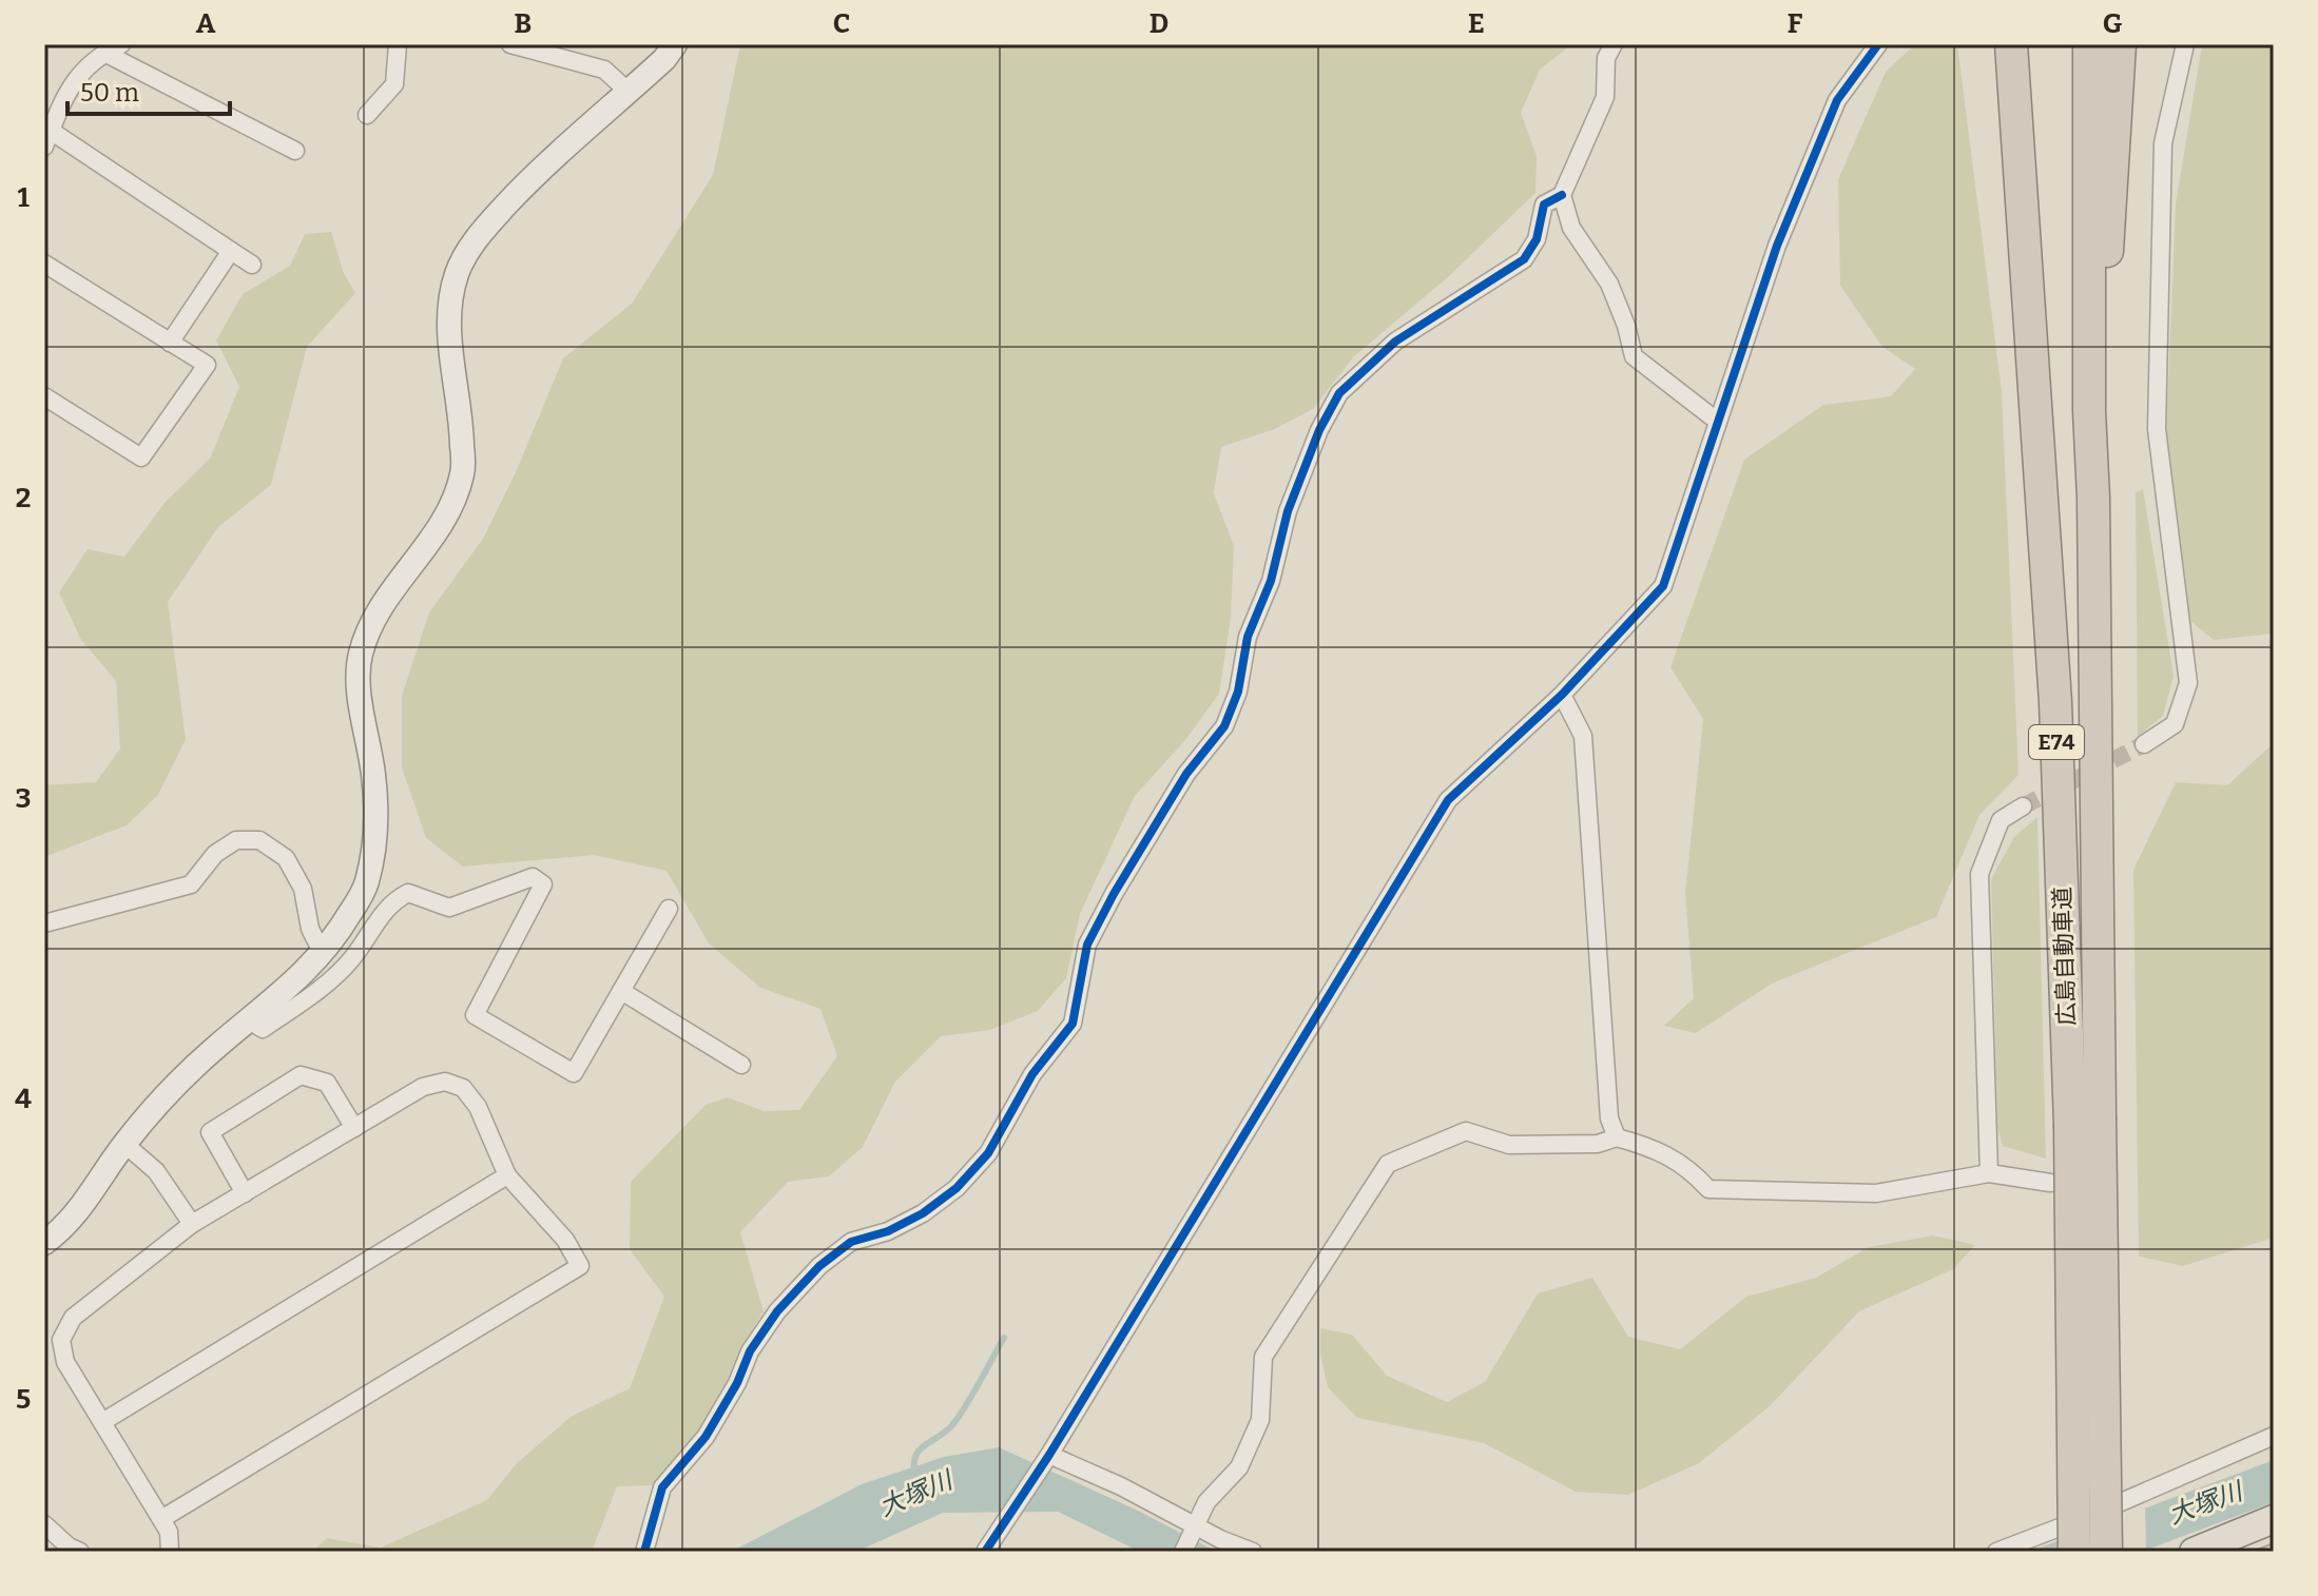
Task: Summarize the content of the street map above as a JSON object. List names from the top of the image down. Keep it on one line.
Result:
{"streets":{"highway":["E74","広島自動車道"]},"water":["大塚川"],"scale_bar":"50 m","grid":{"columns":["A","B","C","D","E","F","G"],"rows":["1","2","3","4","5"]}}
